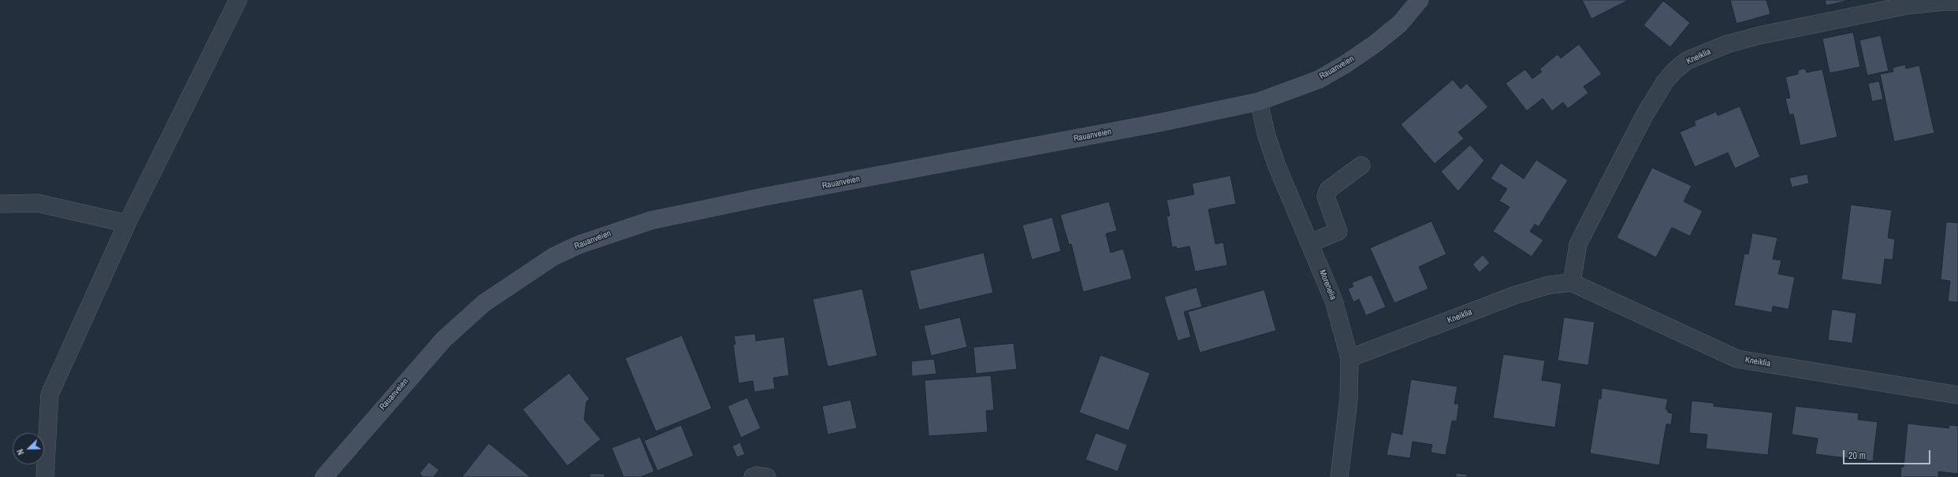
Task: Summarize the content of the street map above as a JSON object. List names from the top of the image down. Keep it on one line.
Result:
{"streets":{"main road":["Rauanveien"],"street":["Kneiklia","Morenelia"]},"crossings":[["Kneiklia","Morenelia"],["Rauanveien","Morenelia"]],"scale_bar":"20 m","north":"bottom left"}
